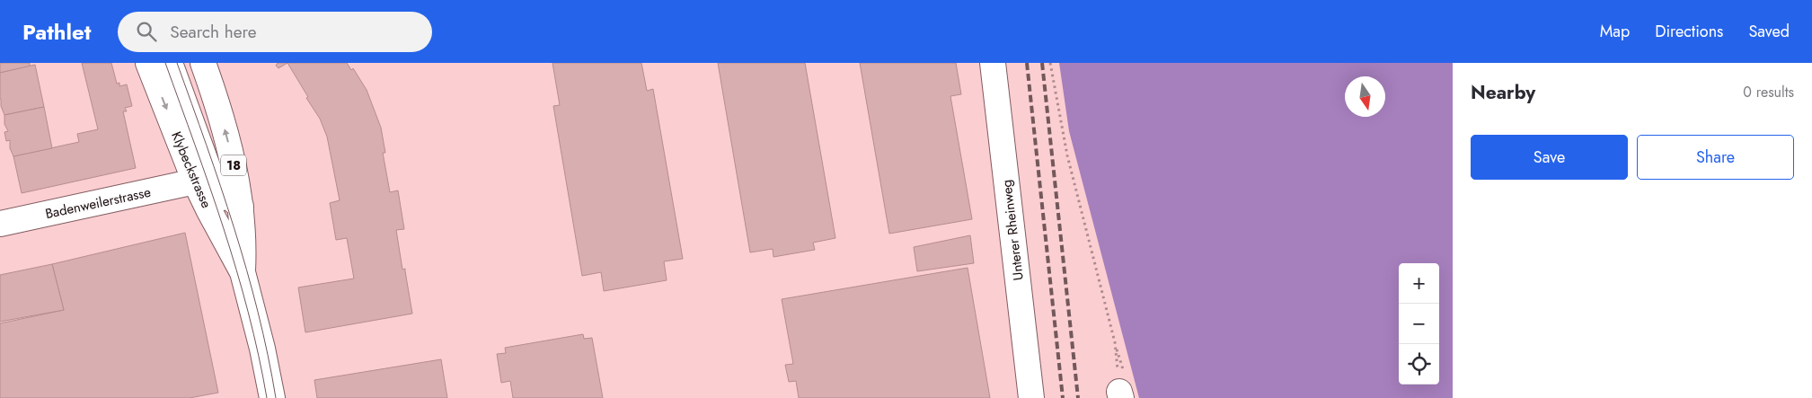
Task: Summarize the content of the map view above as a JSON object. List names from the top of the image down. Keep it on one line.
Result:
{"streets":{"main road":["18","Klybeckstrasse","Badenweilerstrasse","Unterer Rheinweg"]},"crossings":[["Klybeckstrasse","Badenweilerstrasse"]],"north":"bottom","page":{"header":"Pathlet","search":"Search here","nav":["Map","Directions","Saved"],"heading":["Nearby","0 results"],"buttons":["Save","Share"],"map_buttons":["+","−"]}}
